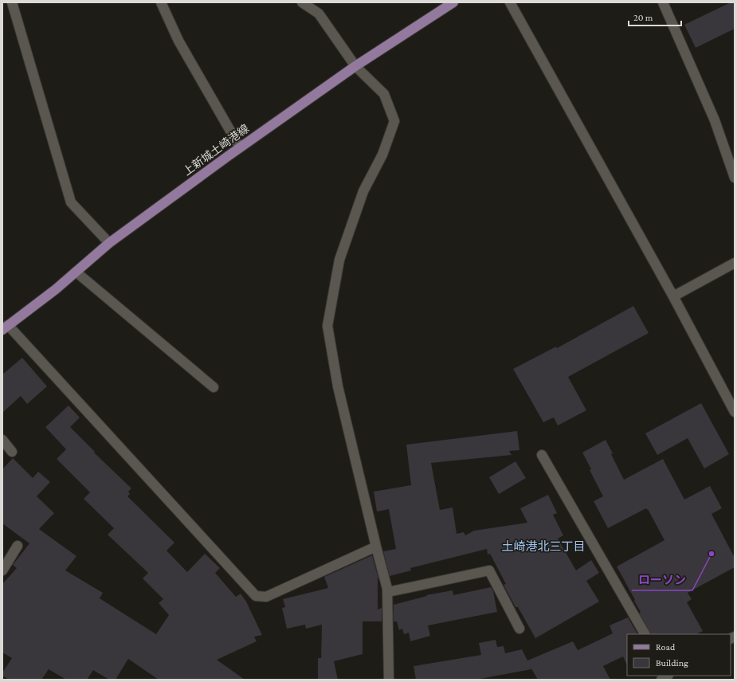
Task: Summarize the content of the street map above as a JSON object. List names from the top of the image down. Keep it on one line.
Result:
{"streets":{"main road":["上新城土崎港線"]},"districts":["土崎港北三丁目"],"places":["ローソン"],"legend":["Road","Building"],"scale_bar":"20 m"}
